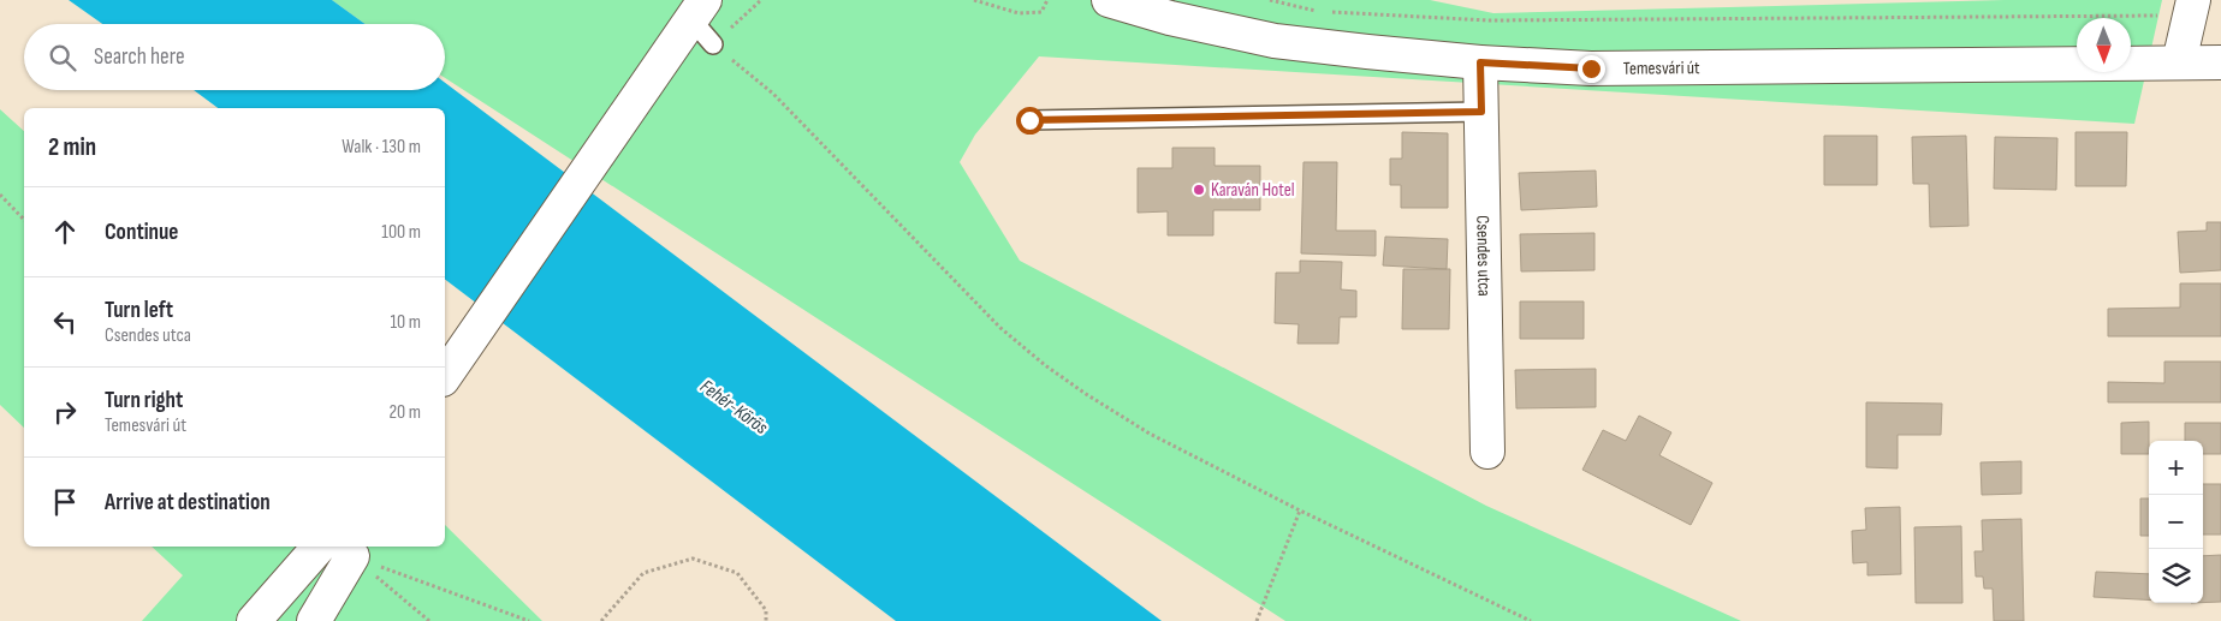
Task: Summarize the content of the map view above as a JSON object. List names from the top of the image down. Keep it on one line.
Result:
{"streets":{"street":["Temesvári út","Csendes utca"]},"crossings":[["Temesvári út","Csendes utca"]],"water":["Fehér-Körös"],"places":["Karaván Hotel"],"north":"bottom","page":{"search":"Search here","heading":["2 min","Walk · 130 m"],"list":[["Continue","100 m"],["Turn left","Csendes utca","10 m"],["Turn right","Temesvári út","20 m"],"Arrive at destination"],"map_buttons":["+","−"]}}
